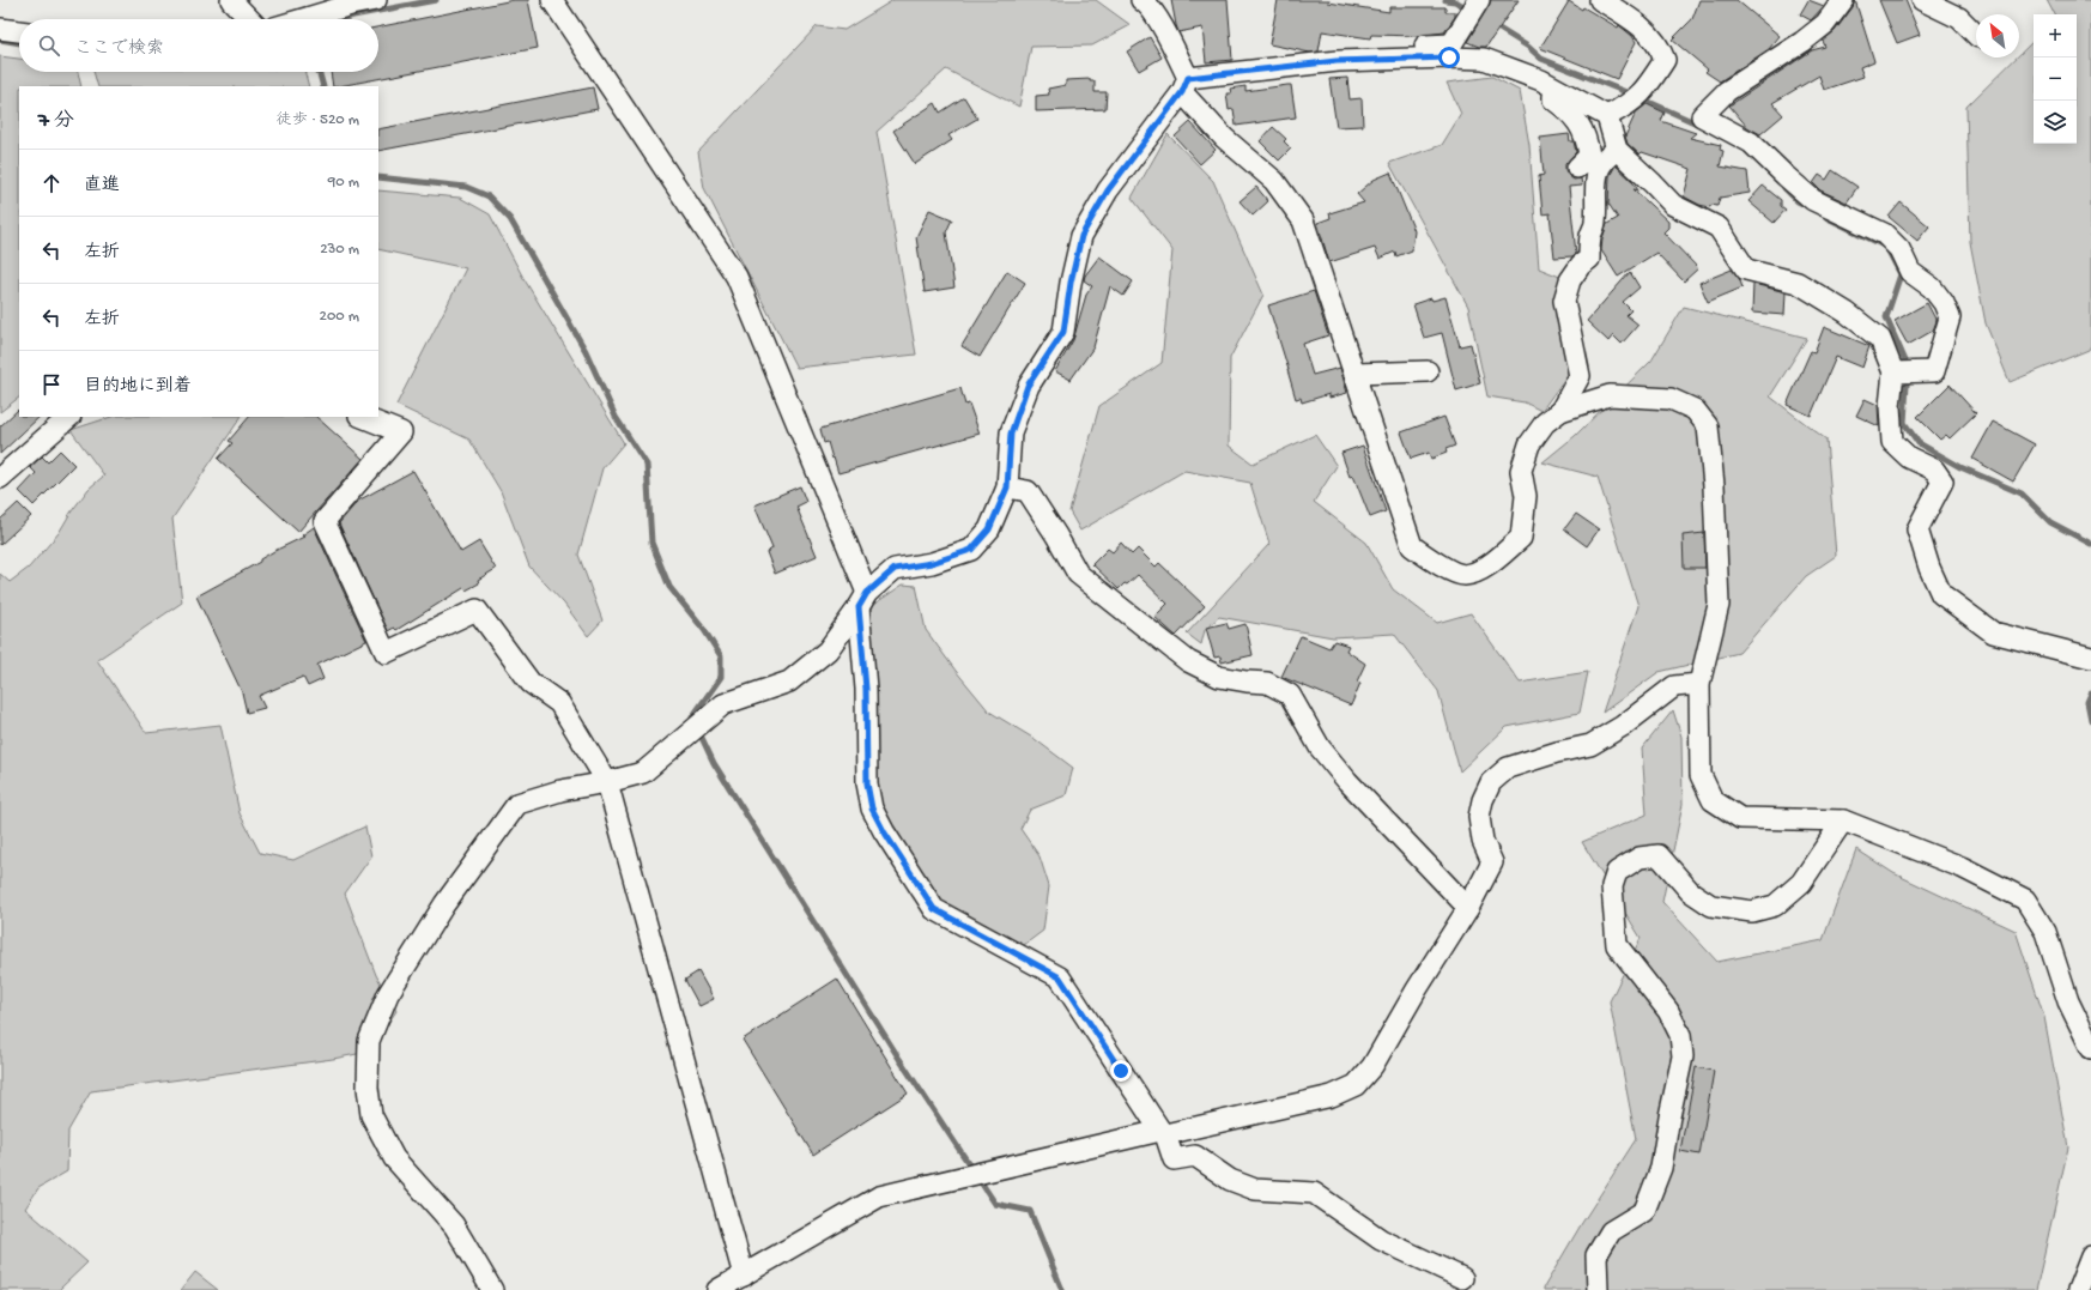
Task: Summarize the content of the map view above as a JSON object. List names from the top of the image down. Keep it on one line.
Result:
{"north":"top left","page":{"map_buttons":["+","−"],"search":"ここで検索","heading":["7 分","徒歩 · 520 m"],"list":[["直進","90 m"],["左折","230 m"],["左折","200 m"],"目的地に到着"]}}
